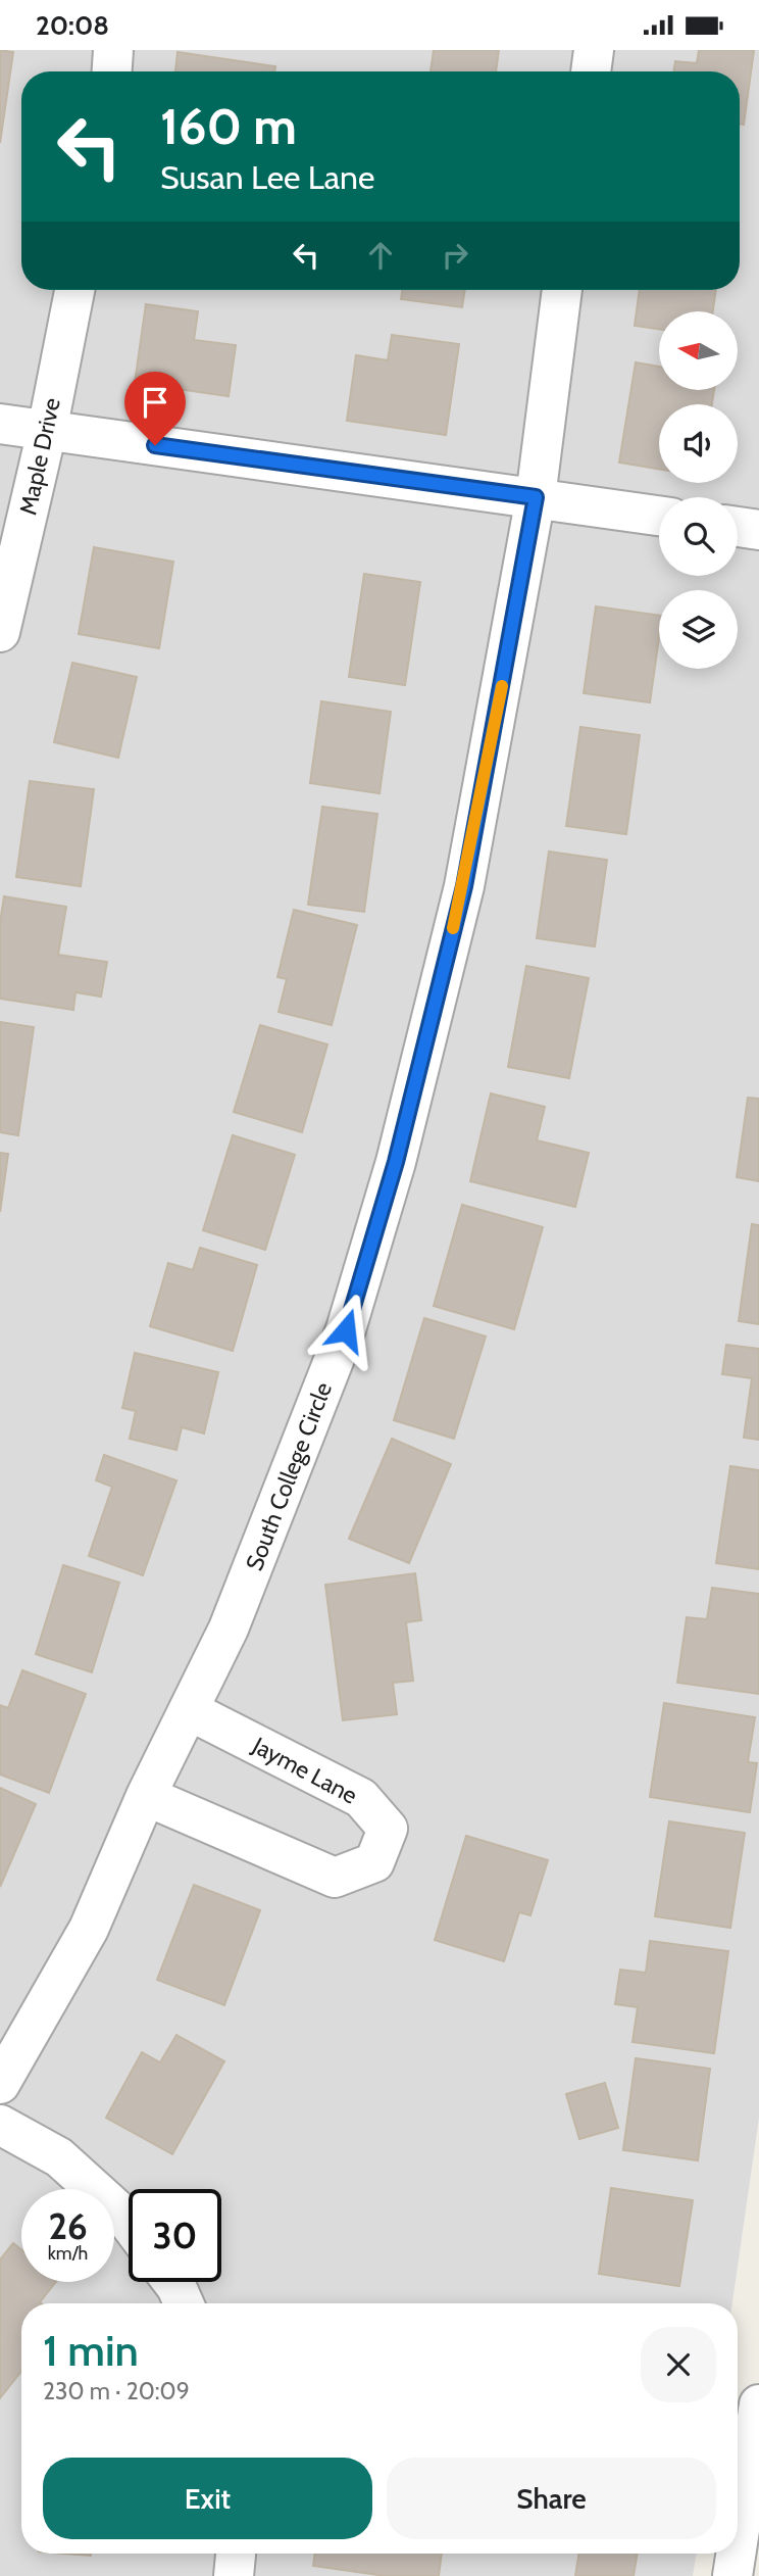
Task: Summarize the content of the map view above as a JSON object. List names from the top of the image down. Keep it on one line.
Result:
{"streets":{"street":["Maple Drive","South College Circle","Jayme Lane"]},"crossings":[["South College Circle","Jayme Lane"]],"north":"left","page":{"status":"20:08","turn":["160 m","Susan Lee Lane"],"speed":"26 km/h","limit":"30","heading":["1 min","230 m · 20:09"],"buttons":["Exit","Share"]}}
